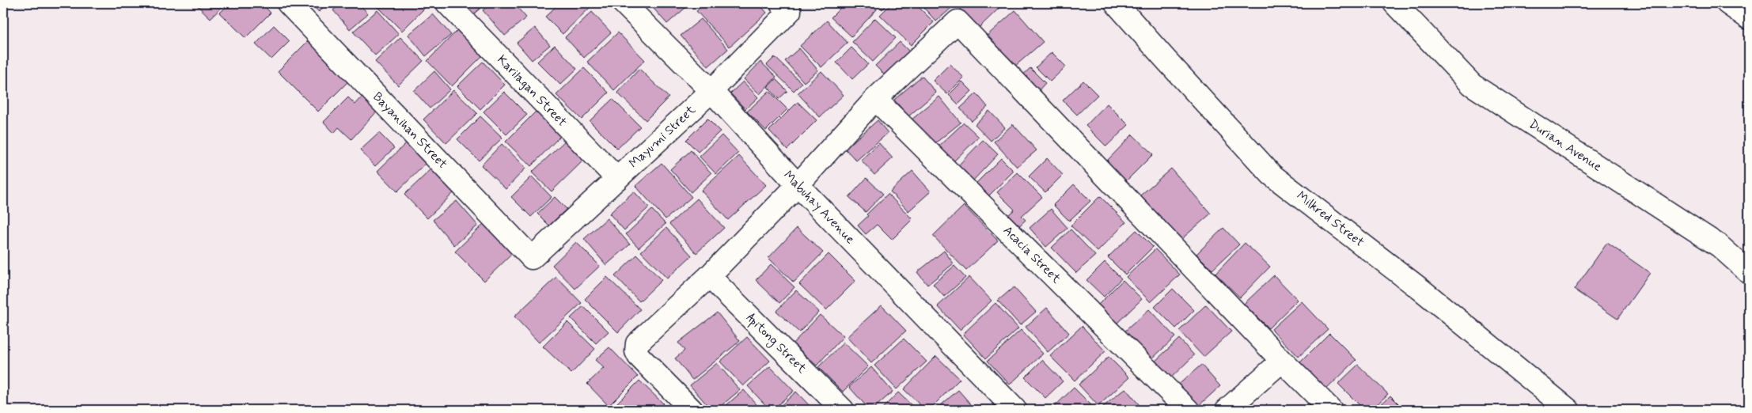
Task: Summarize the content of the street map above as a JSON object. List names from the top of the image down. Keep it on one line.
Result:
{"streets":{"street":["Karilagan Street","Bayanihan Street","Mayumi Street","Durian Avenue","Mabuhay Avenue","Milkred Street","Acacia Street","Apitong Street"]},"crossings":[["Karilagan Street","Mayumi Street"],["Bayanihan Street","Mayumi Street"],["Mayumi Street","Mabuhay Avenue"]]}
